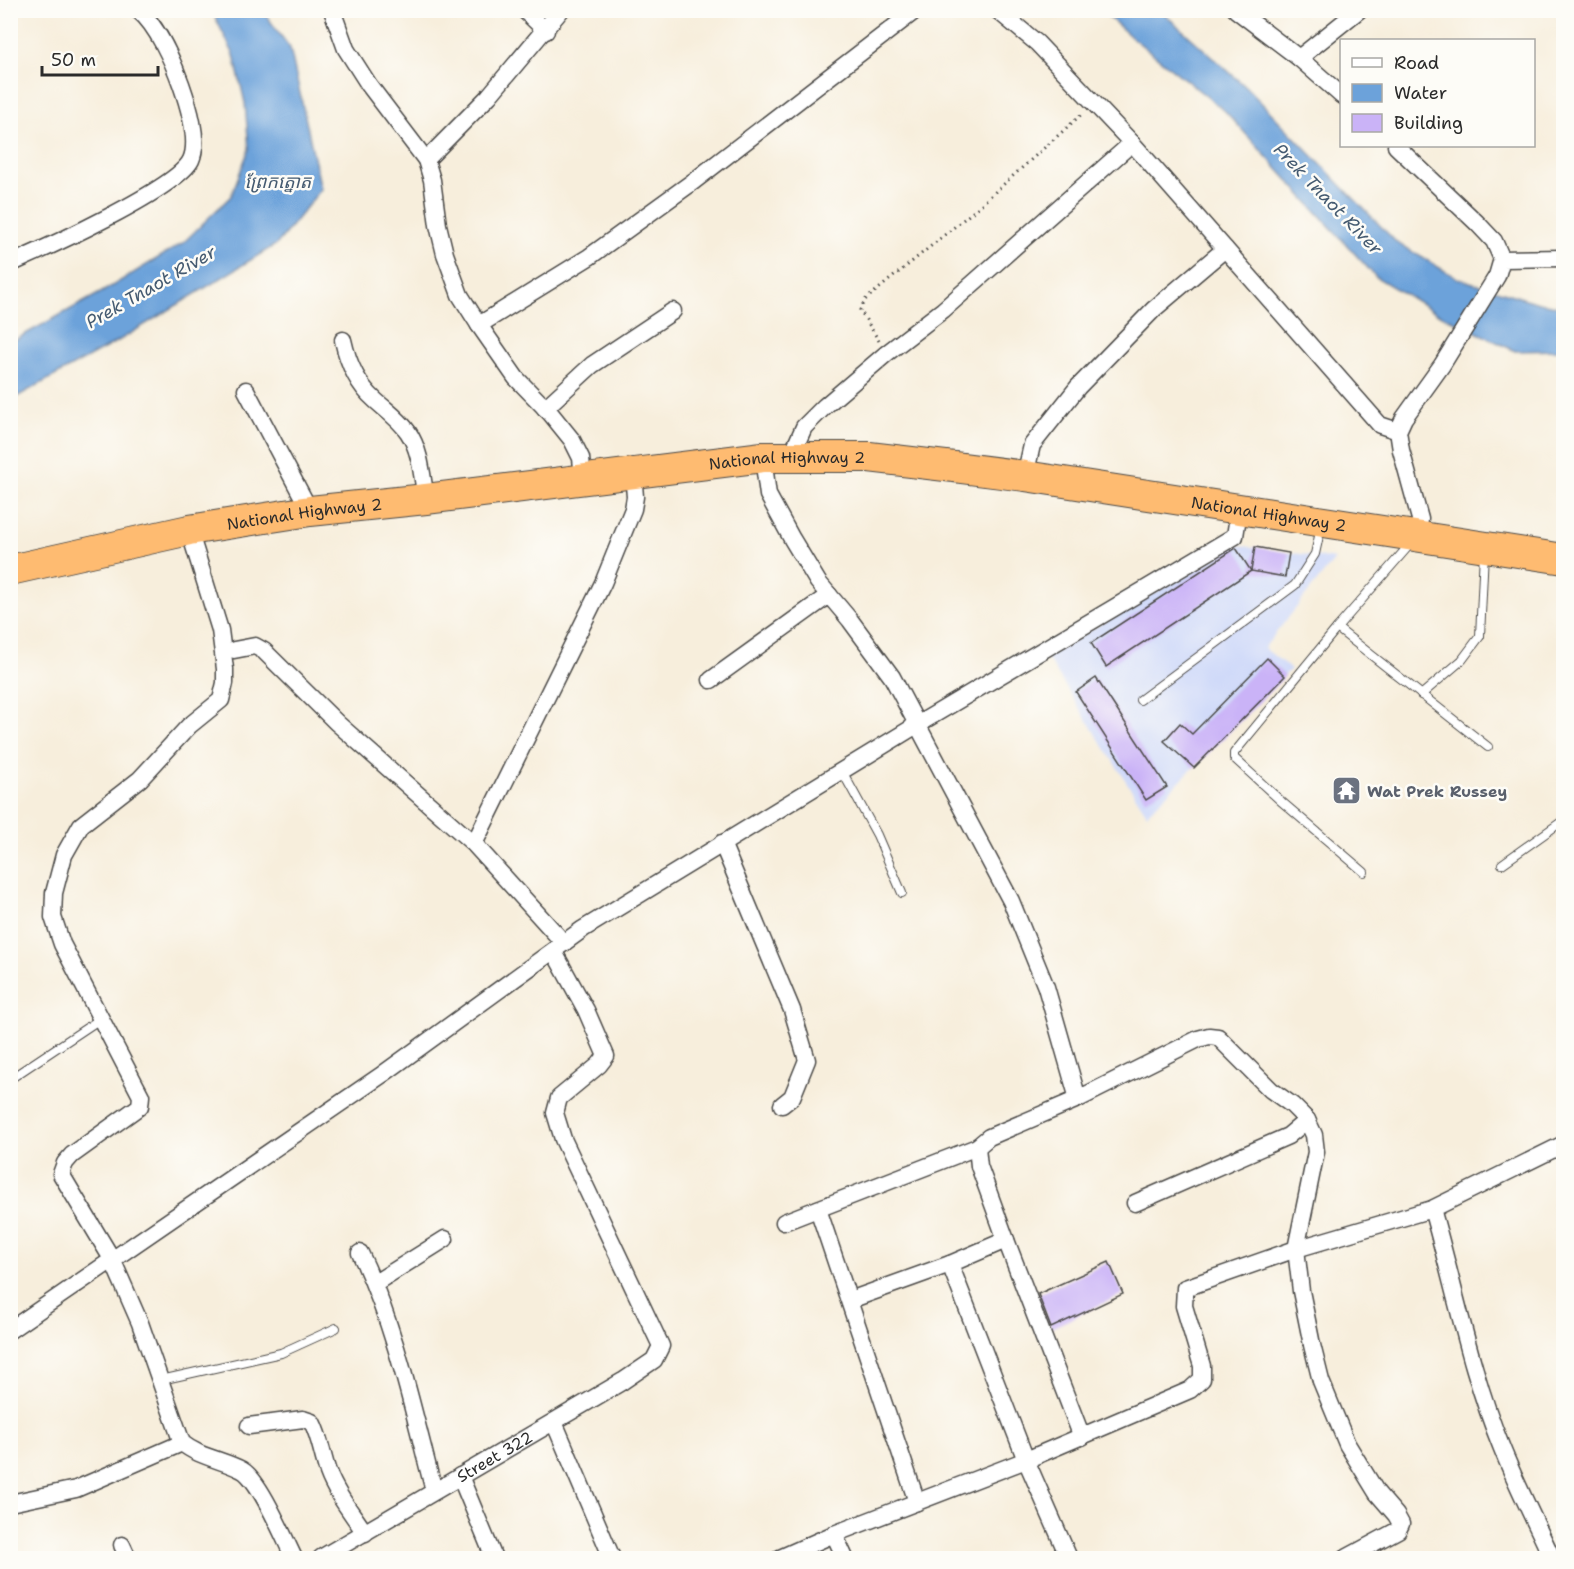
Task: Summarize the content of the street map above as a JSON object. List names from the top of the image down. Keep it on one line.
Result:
{"streets":{"highway":["National Highway 2"],"street":["Street 322"]},"water":["ព្រែកត្នោត","Prek Tnaot River"],"places":{"temple":["Wat Prek Russey"]},"legend":["Road","Water","Building"],"scale_bar":"50 m"}
